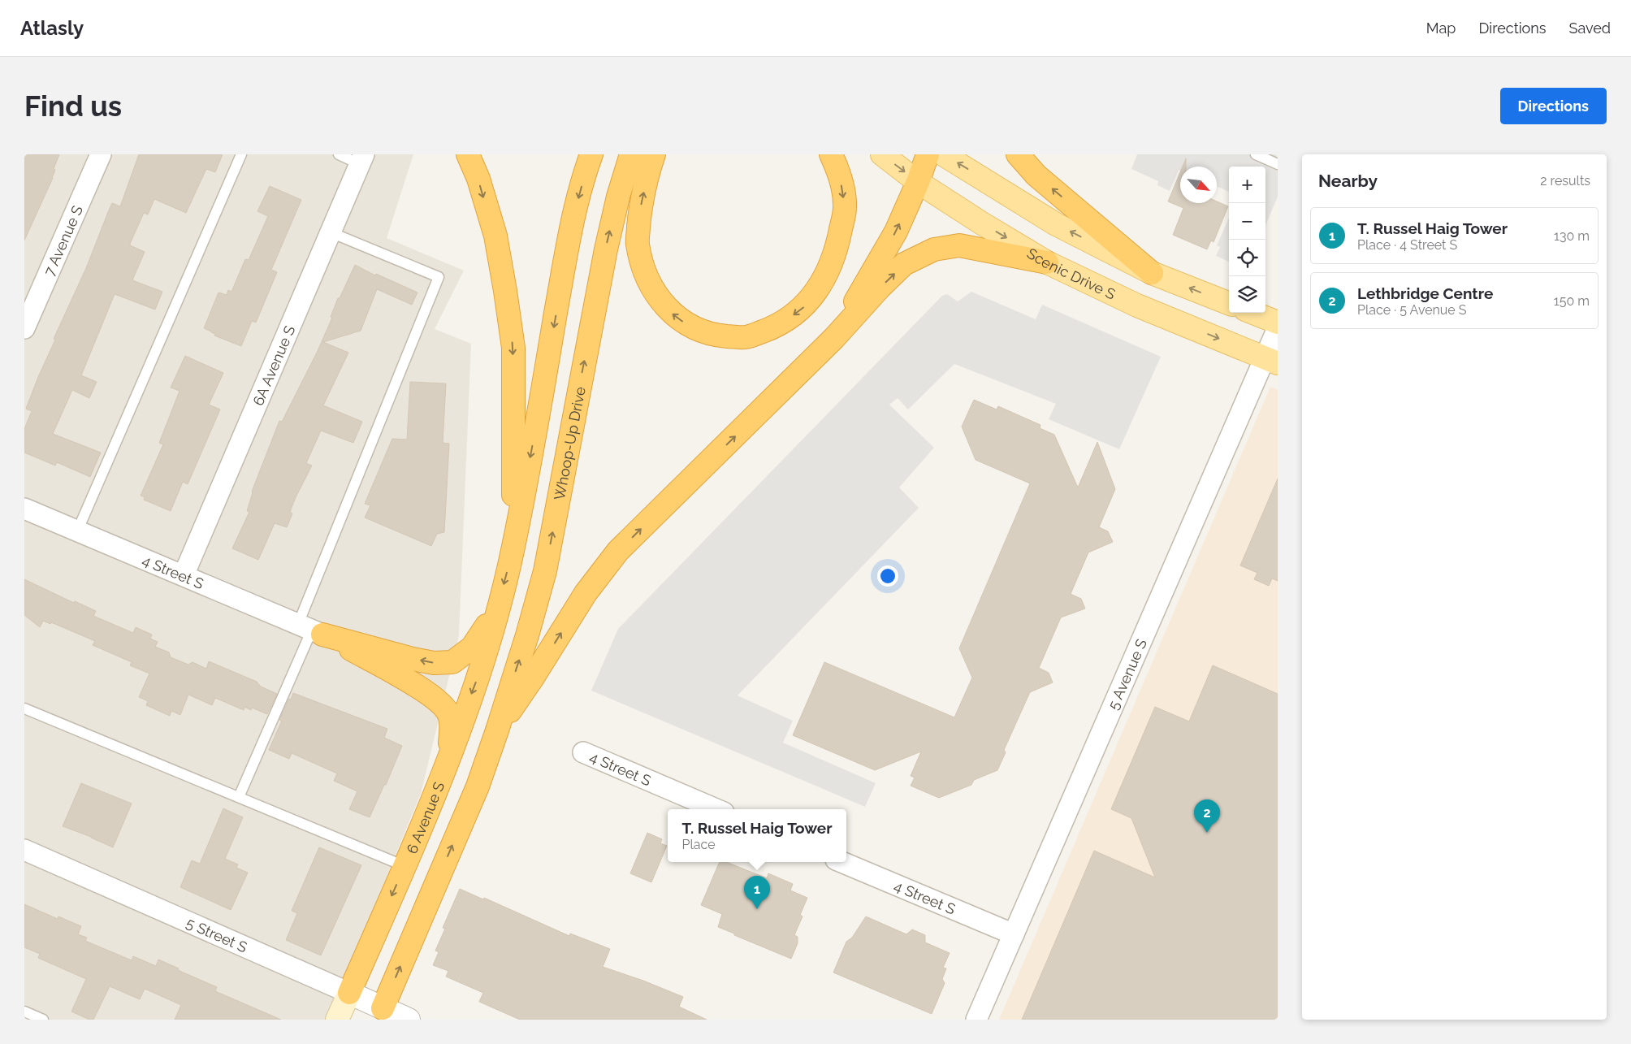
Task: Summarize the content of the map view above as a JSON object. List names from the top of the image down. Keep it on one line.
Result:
{"streets":{"highway":["Whoop-Up Drive","6 Avenue S"],"main road":["Scenic Drive S"],"street":["7 Avenue S","6A Avenue S","4 Street S","5 Avenue S","5 Street S"]},"crossings":[["Scenic Drive S","5 Avenue S"],["6A Avenue S","4 Street S"],["4 Street S","5 Avenue S"],["6 Avenue S","5 Street S"]],"north":"bottom right","page":{"header":"Atlasly","nav":["Map","Directions","Saved"],"buttons":"Directions","title":"Find us","heading":["Nearby","2 results"],"map_buttons":["+","−"],"list":[{"mark":"1","name":"T. Russel Haig Tower","note":"Place · 4 Street S","value":"130 m"},{"mark":"2","name":"Lethbridge Centre","note":"Place · 5 Avenue S","value":"150 m"}],"pins":["2","1"],"popup":["T. Russel Haig Tower","Place"]}}
